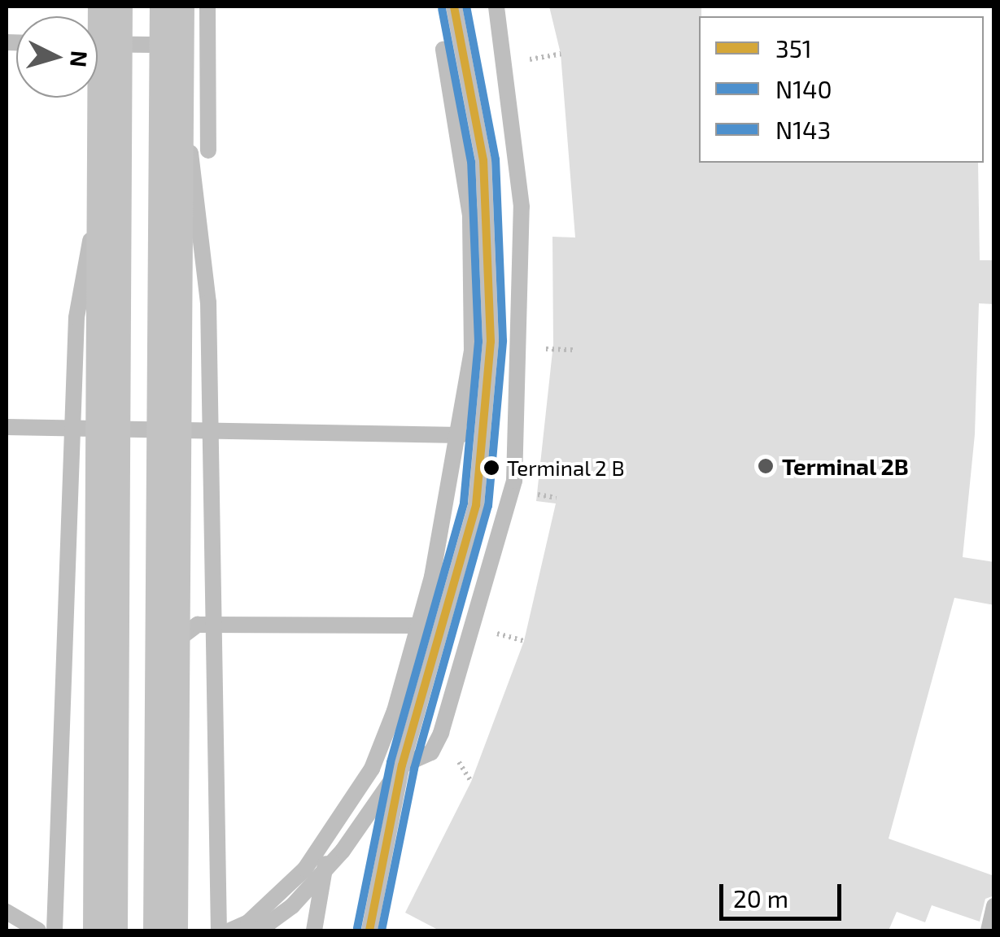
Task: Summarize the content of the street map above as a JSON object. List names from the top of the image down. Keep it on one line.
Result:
{"places":["Terminal 2B","Terminal 2 B"],"lines":["transit line 351","transit line N140","transit line N143"],"legend":["351","N140","N143"],"scale_bar":"20 m","north":"right"}
